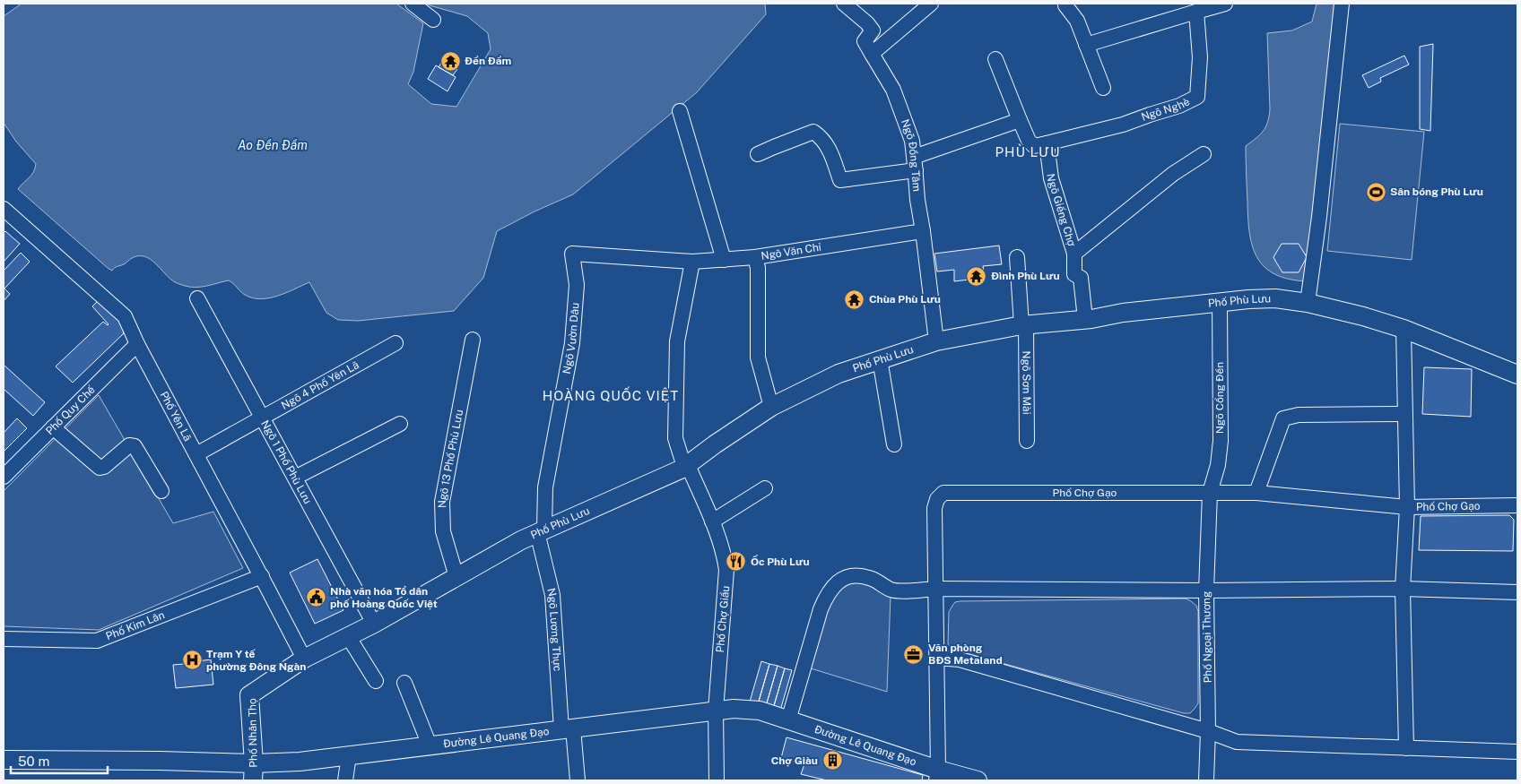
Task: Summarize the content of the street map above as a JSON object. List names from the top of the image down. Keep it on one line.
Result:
{"streets":{"main road":["Phố Phù Lưu","Phố Nhân Thọ","Đường Lê Quang Đạo"],"street":["Ngõ Nghè","Ngõ Đồng Tâm","Ngõ Giếng Chợ","Ngõ Văn Chỉ","Ngõ Vườn Dâu","Ngõ Sơn Mài","Ngõ 4 Phố Yên Lã","Ngõ Cổng Đền","Phố Quy Chế","Phố Yên Lã","Ngõ 13 Phố Phù Lưu","Ngõ 1 Phố Phù Lưu","Phố Chợ Gạo","Phố Chợ Giầu","Phố Kim Lân","Ngõ Lương Thực","Phố Ngoại Thương"]},"crossings":[["Ngõ Nghè","Ngõ Giếng Chợ"],["Ngõ Đồng Tâm","Ngõ Văn Chỉ"],["Ngõ Đồng Tâm","Phố Phù Lưu"],["Ngõ Giếng Chợ","Phố Phù Lưu"],["Ngõ Văn Chỉ","Phố Phù Lưu"],["Phố Phù Lưu","Ngõ Vườn Dâu"],["Phố Phù Lưu","Ngõ Sơn Mài"],["Phố Phù Lưu","Ngõ Cổng Đền"],["Phố Phù Lưu","Phố Yên Lã"],["Phố Phù Lưu","Ngõ 13 Phố Phù Lưu"],["Phố Phù Lưu","Ngõ 1 Phố Phù Lưu"],["Phố Phù Lưu","Phố Chợ Giầu"],["Phố Phù Lưu","Ngõ Lương Thực"],["Phố Phù Lưu","Phố Nhân Thọ"],["Ngõ Vườn Dâu","Phố Chợ Giầu"],["Ngõ Vườn Dâu","Ngõ Lương Thực"],["Ngõ 4 Phố Yên Lã","Phố Yên Lã"],["Ngõ 4 Phố Yên Lã","Ngõ 1 Phố Phù Lưu"],["Ngõ Cổng Đền","Phố Chợ Gạo"],["Ngõ Cổng Đền","Phố Ngoại Thương"],["Phố Quy Chế","Phố Yên Lã"],["Phố Yên Lã","Phố Kim Lân"],["Phố Yên Lã","Phố Nhân Thọ"],["Phố Chợ Gạo","Phố Ngoại Thương"],["Phố Chợ Gạo","Đường Lê Quang Đạo"],["Phố Chợ Giầu","Đường Lê Quang Đạo"],["Ngõ Lương Thực","Đường Lê Quang Đạo"],["Phố Nhân Thọ","Đường Lê Quang Đạo"]],"districts":["PHÙ LƯU","HOÀNG QUỐC VIỆT"],"water":["Ao Đền Đầm"],"places":{"temple":["Đền Đầm","Đình Phù Lưu","Chùa Phù Lưu"],"sports":["Sân bóng Phù Lưu"],"restaurant":["Ốc Phù Lưu"],"public building":["Nhà văn hóa Tổ dân phố Hoàng Quốc Việt"],"office":["Văn phòng BĐS Metaland"],"hospital":["Trạm Y tế phường Đông Ngàn"],"building":["Chợ Giàu"]},"scale_bar":"50 m"}
